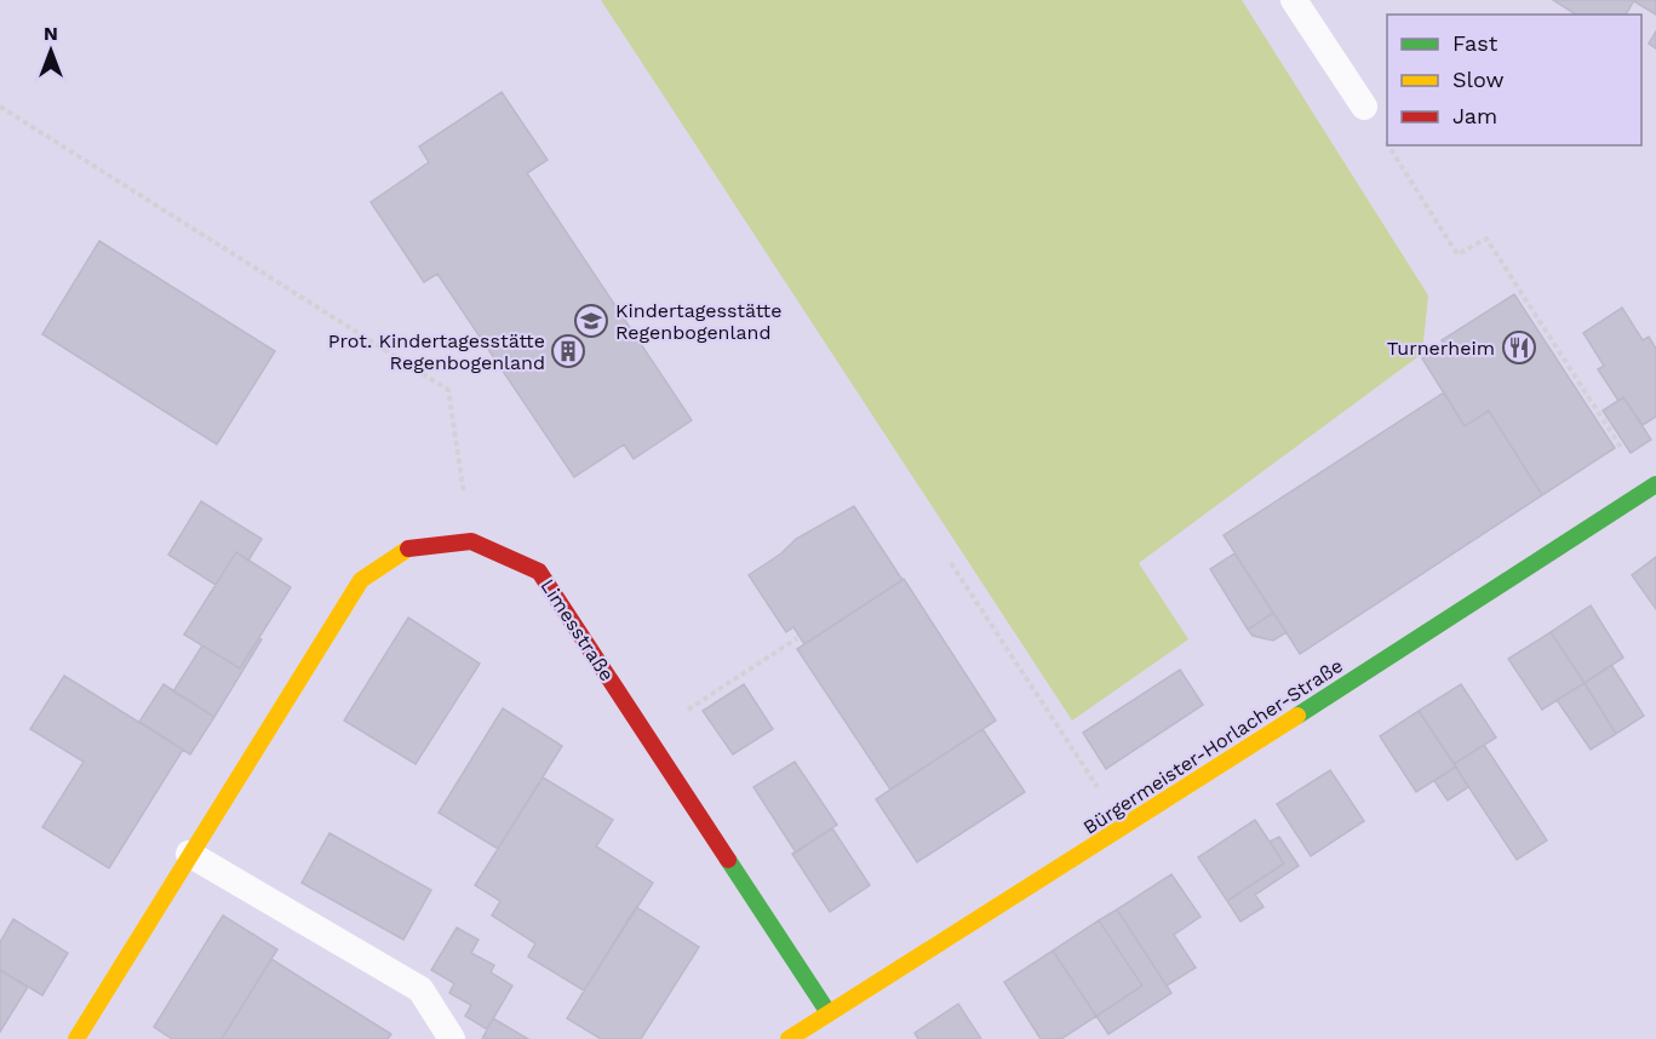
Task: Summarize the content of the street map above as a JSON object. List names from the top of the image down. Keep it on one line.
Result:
{"streets":{"street":["Limesstraße","Bürgermeister-Horlacher-Straße"]},"crossings":[["Limesstraße","Bürgermeister-Horlacher-Straße"]],"places":{"school or university":["Kindertagesstätte Regenbogenland"],"restaurant":["Turnerheim"],"building":["Prot. Kindertagesstätte Regenbogenland"]},"legend":["Fast","Slow","Jam"],"north":"top"}
